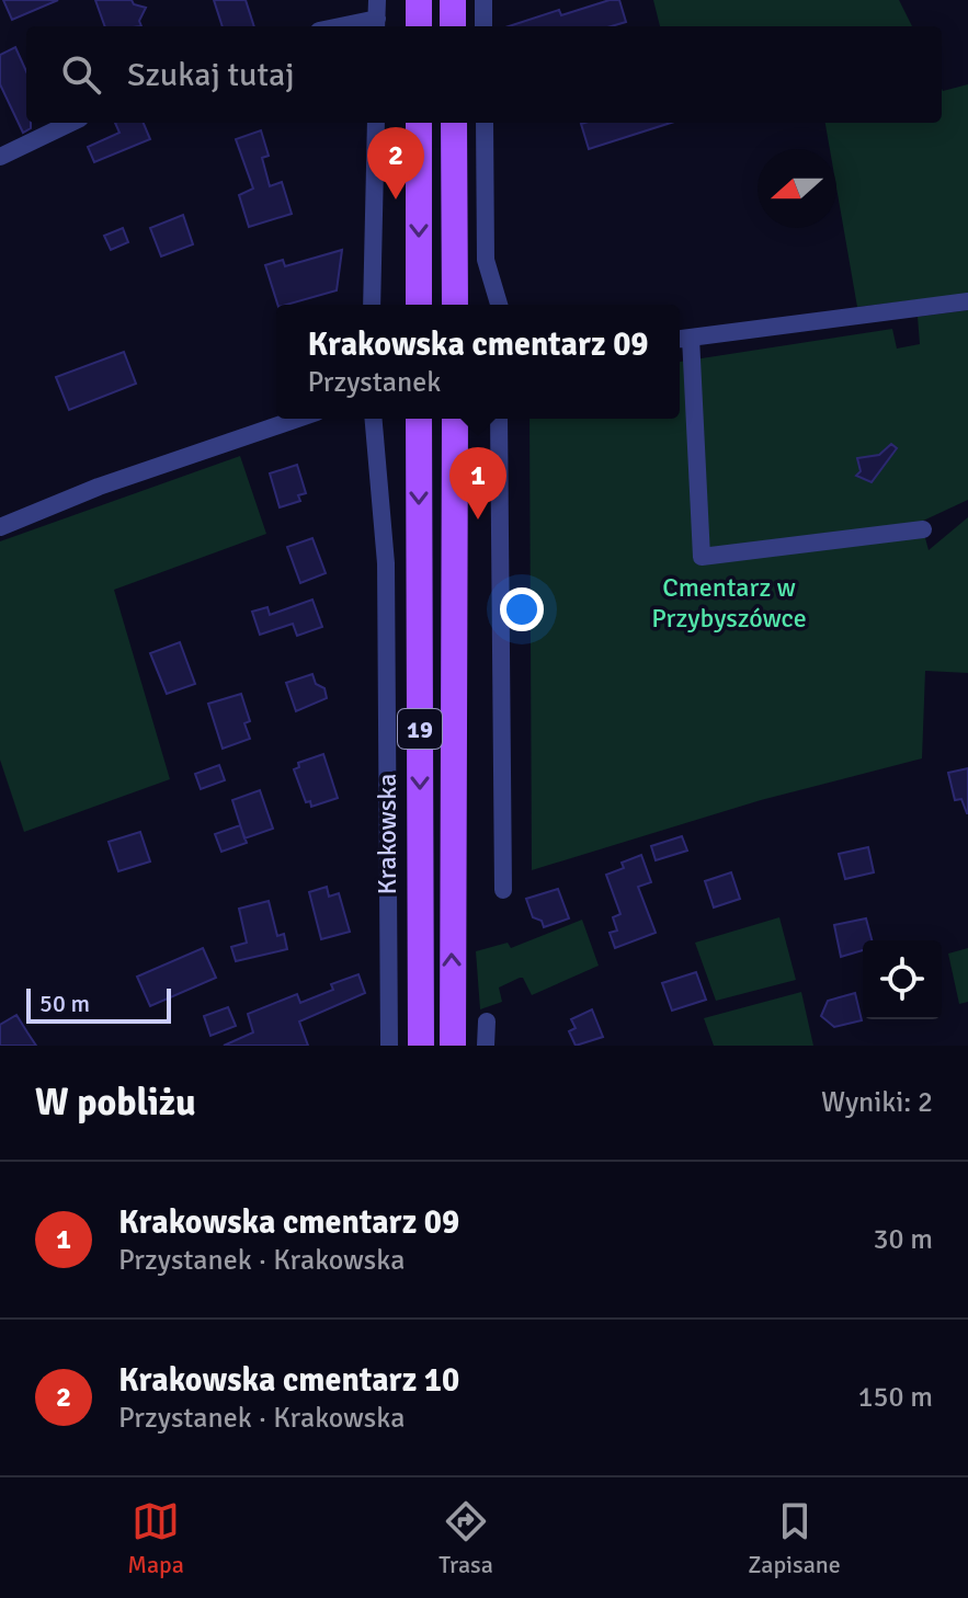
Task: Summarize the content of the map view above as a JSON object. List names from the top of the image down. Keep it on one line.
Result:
{"streets":{"main road":["19","Krakowska"]},"parks":["Cmentarz w Przybyszówce"],"scale_bar":"50 m","north":"left","page":{"search":"Szukaj tutaj","pins":["2","1"],"popup":["Krakowska cmentarz 09","Przystanek"],"scale":"50 m","heading":["W pobliżu","Wyniki: 2"],"list":[{"mark":"1","name":"Krakowska cmentarz 09","note":"Przystanek · Krakowska","value":"30 m"},{"mark":"2","name":"Krakowska cmentarz 10","note":"Przystanek · Krakowska","value":"150 m"}],"nav":["Mapa","Trasa","Zapisane"]}}
